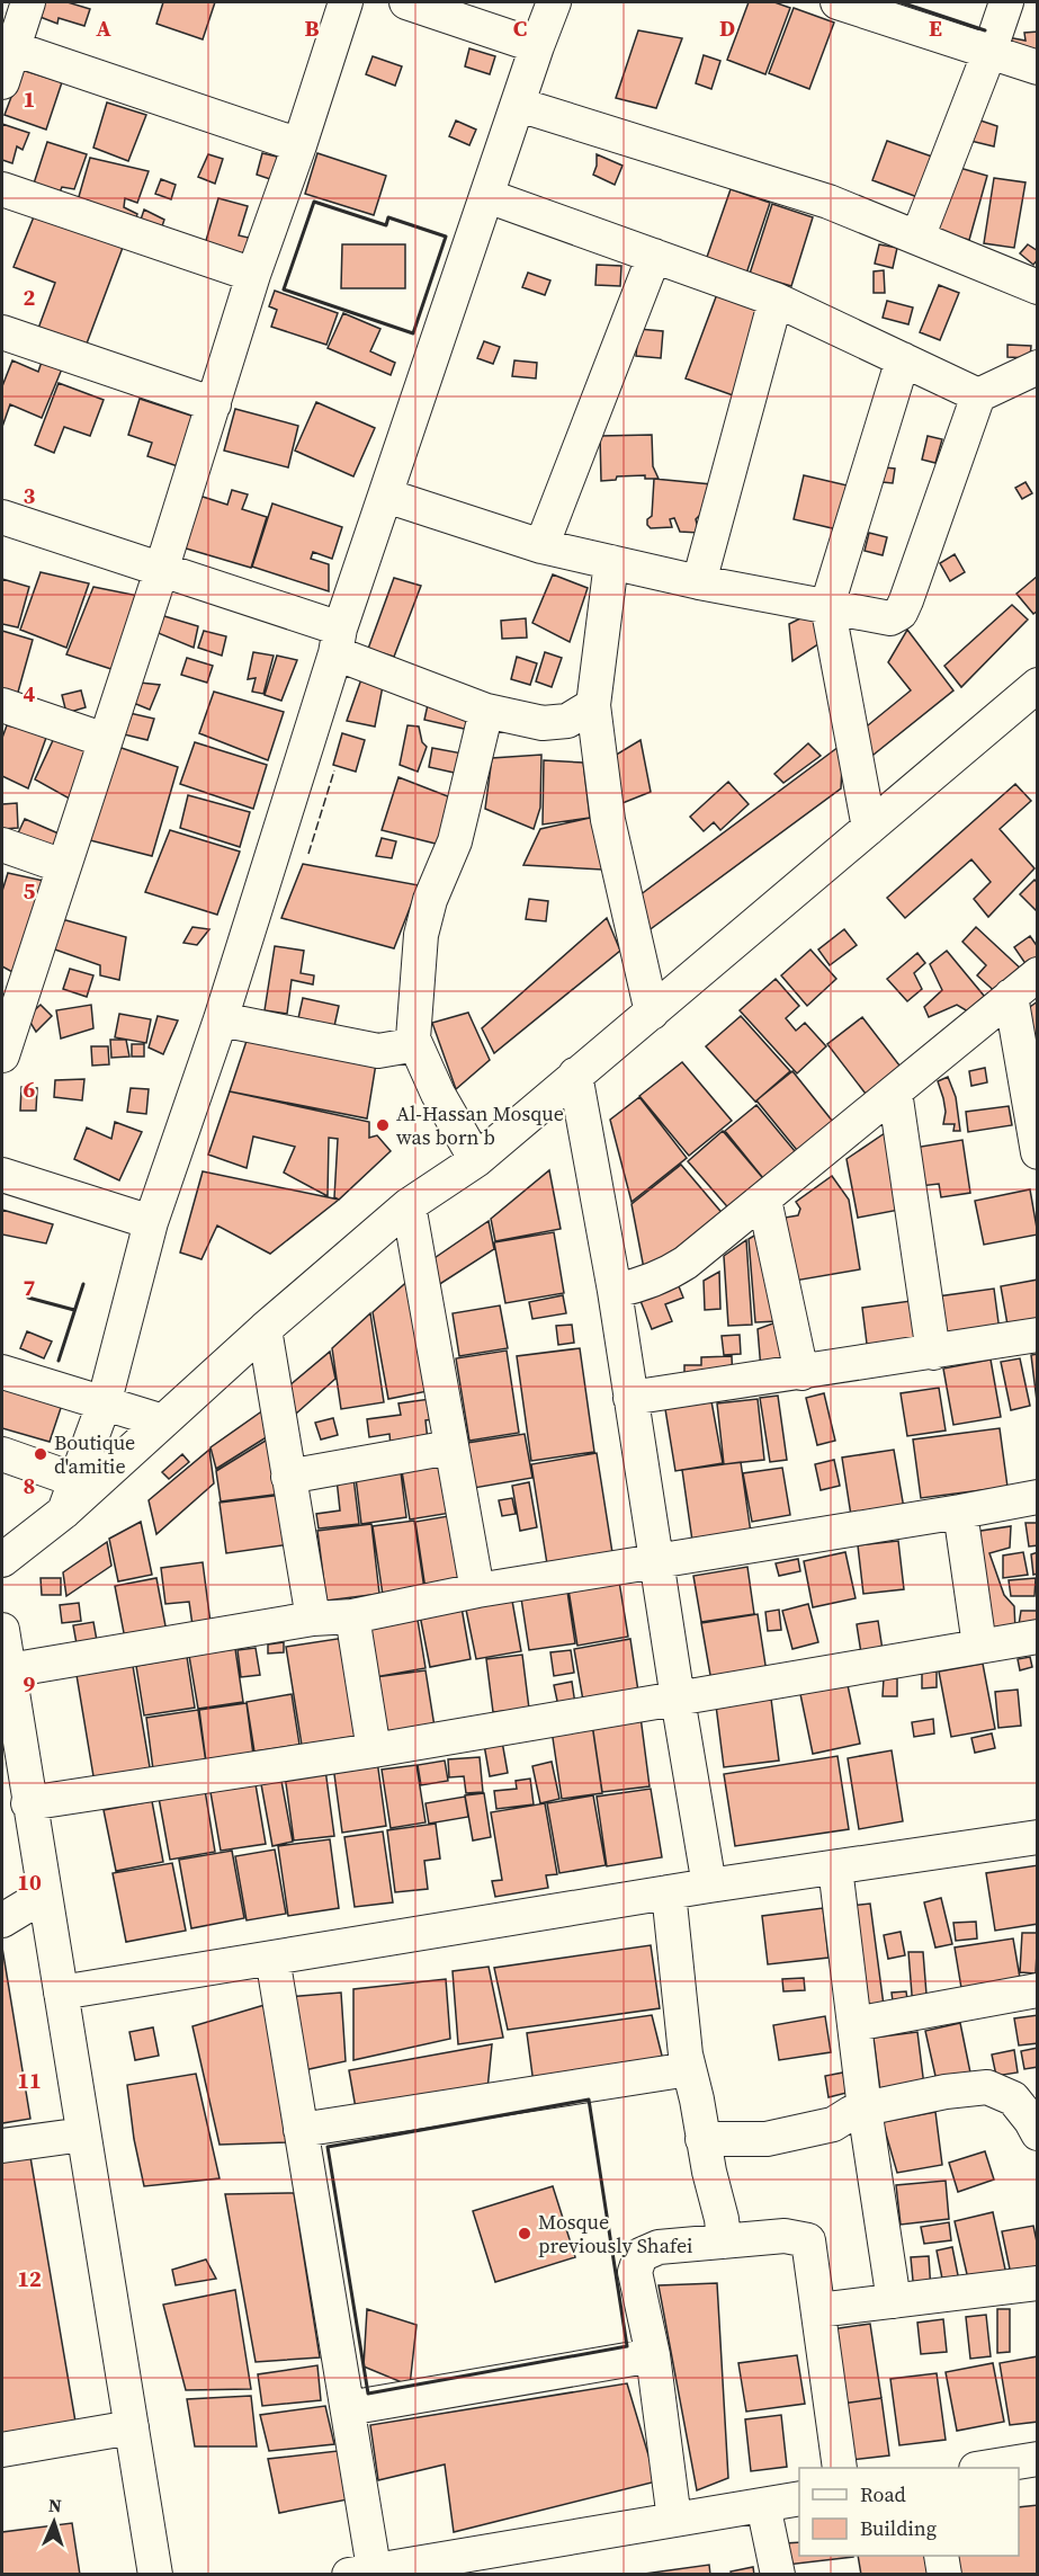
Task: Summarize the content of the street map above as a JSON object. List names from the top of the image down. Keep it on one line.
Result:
{"places":["Al-Hassan Mosque was born b","Boutique d'amitie","Mosque previously Shafei"],"legend":["Road","Building"],"north":"top","grid":{"columns":["A","B","C","D","E"],"rows":["1","2","3","4","5","6","7","8","9","10","11","12"]}}
